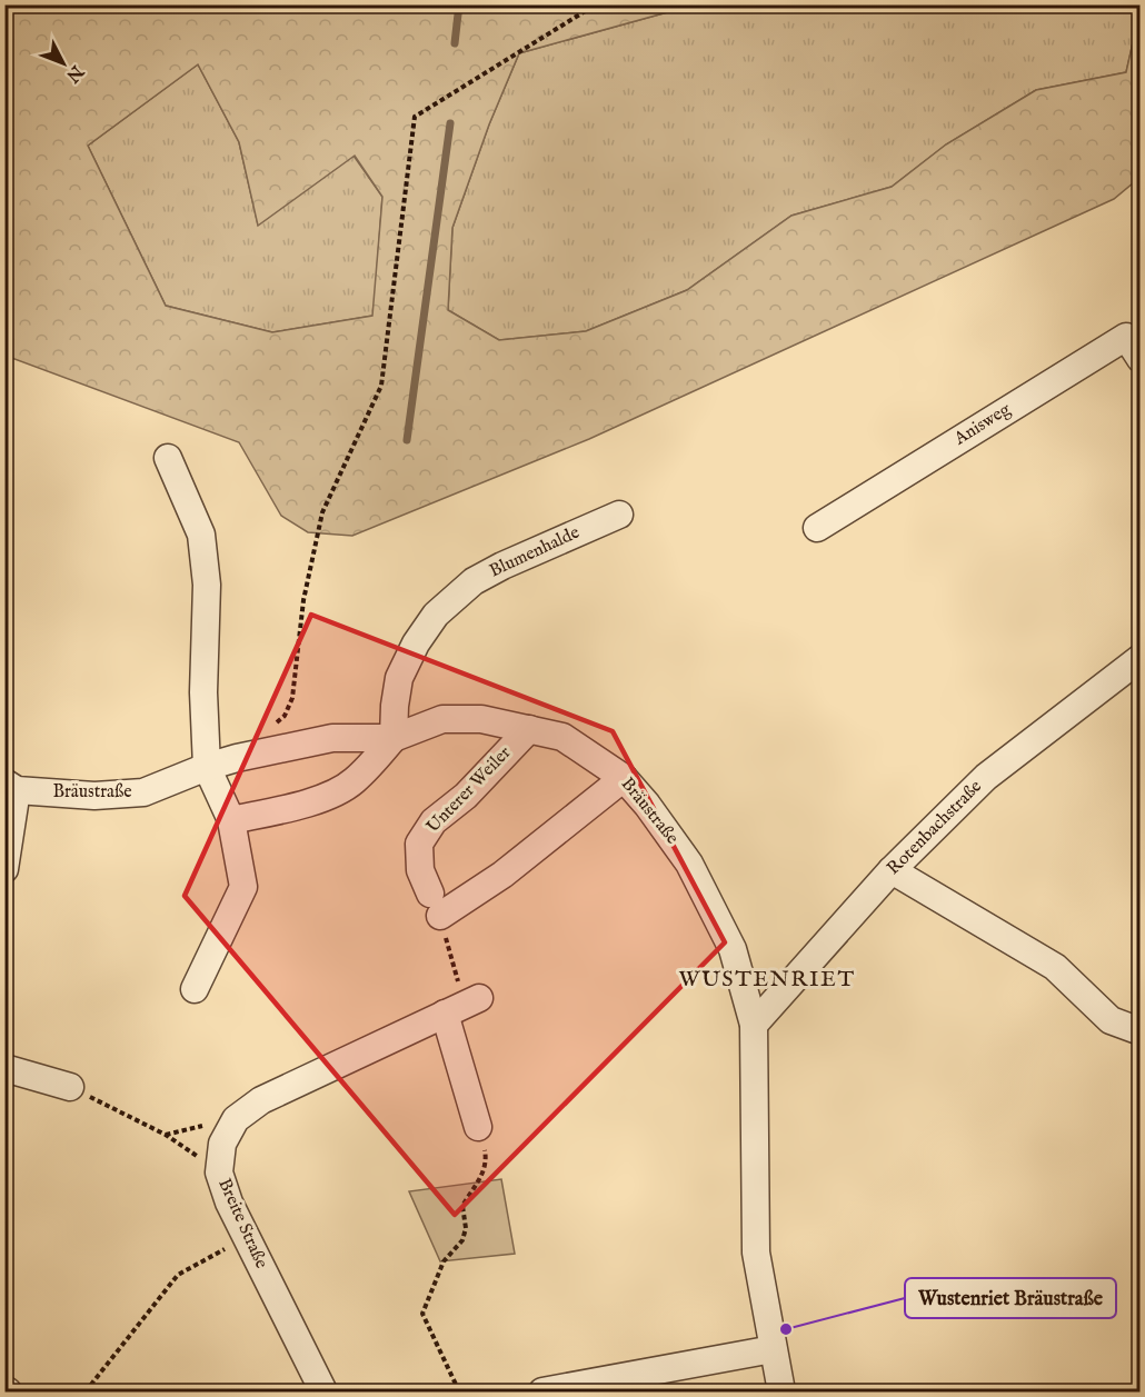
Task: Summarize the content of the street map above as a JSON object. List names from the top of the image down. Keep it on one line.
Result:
{"streets":{"street":["Anisweg","Blumenhalde","Unterer Weiler","Bräustraße","Rotenbachstraße","Breite Straße"]},"crossings":[["Blumenhalde","Bräustraße"],["Unterer Weiler","Bräustraße"],["Bräustraße","Rotenbachstraße"]],"districts":["WUSTENRIET"],"places":["Wustenriet Bräustraße"],"north":"bottom right"}
